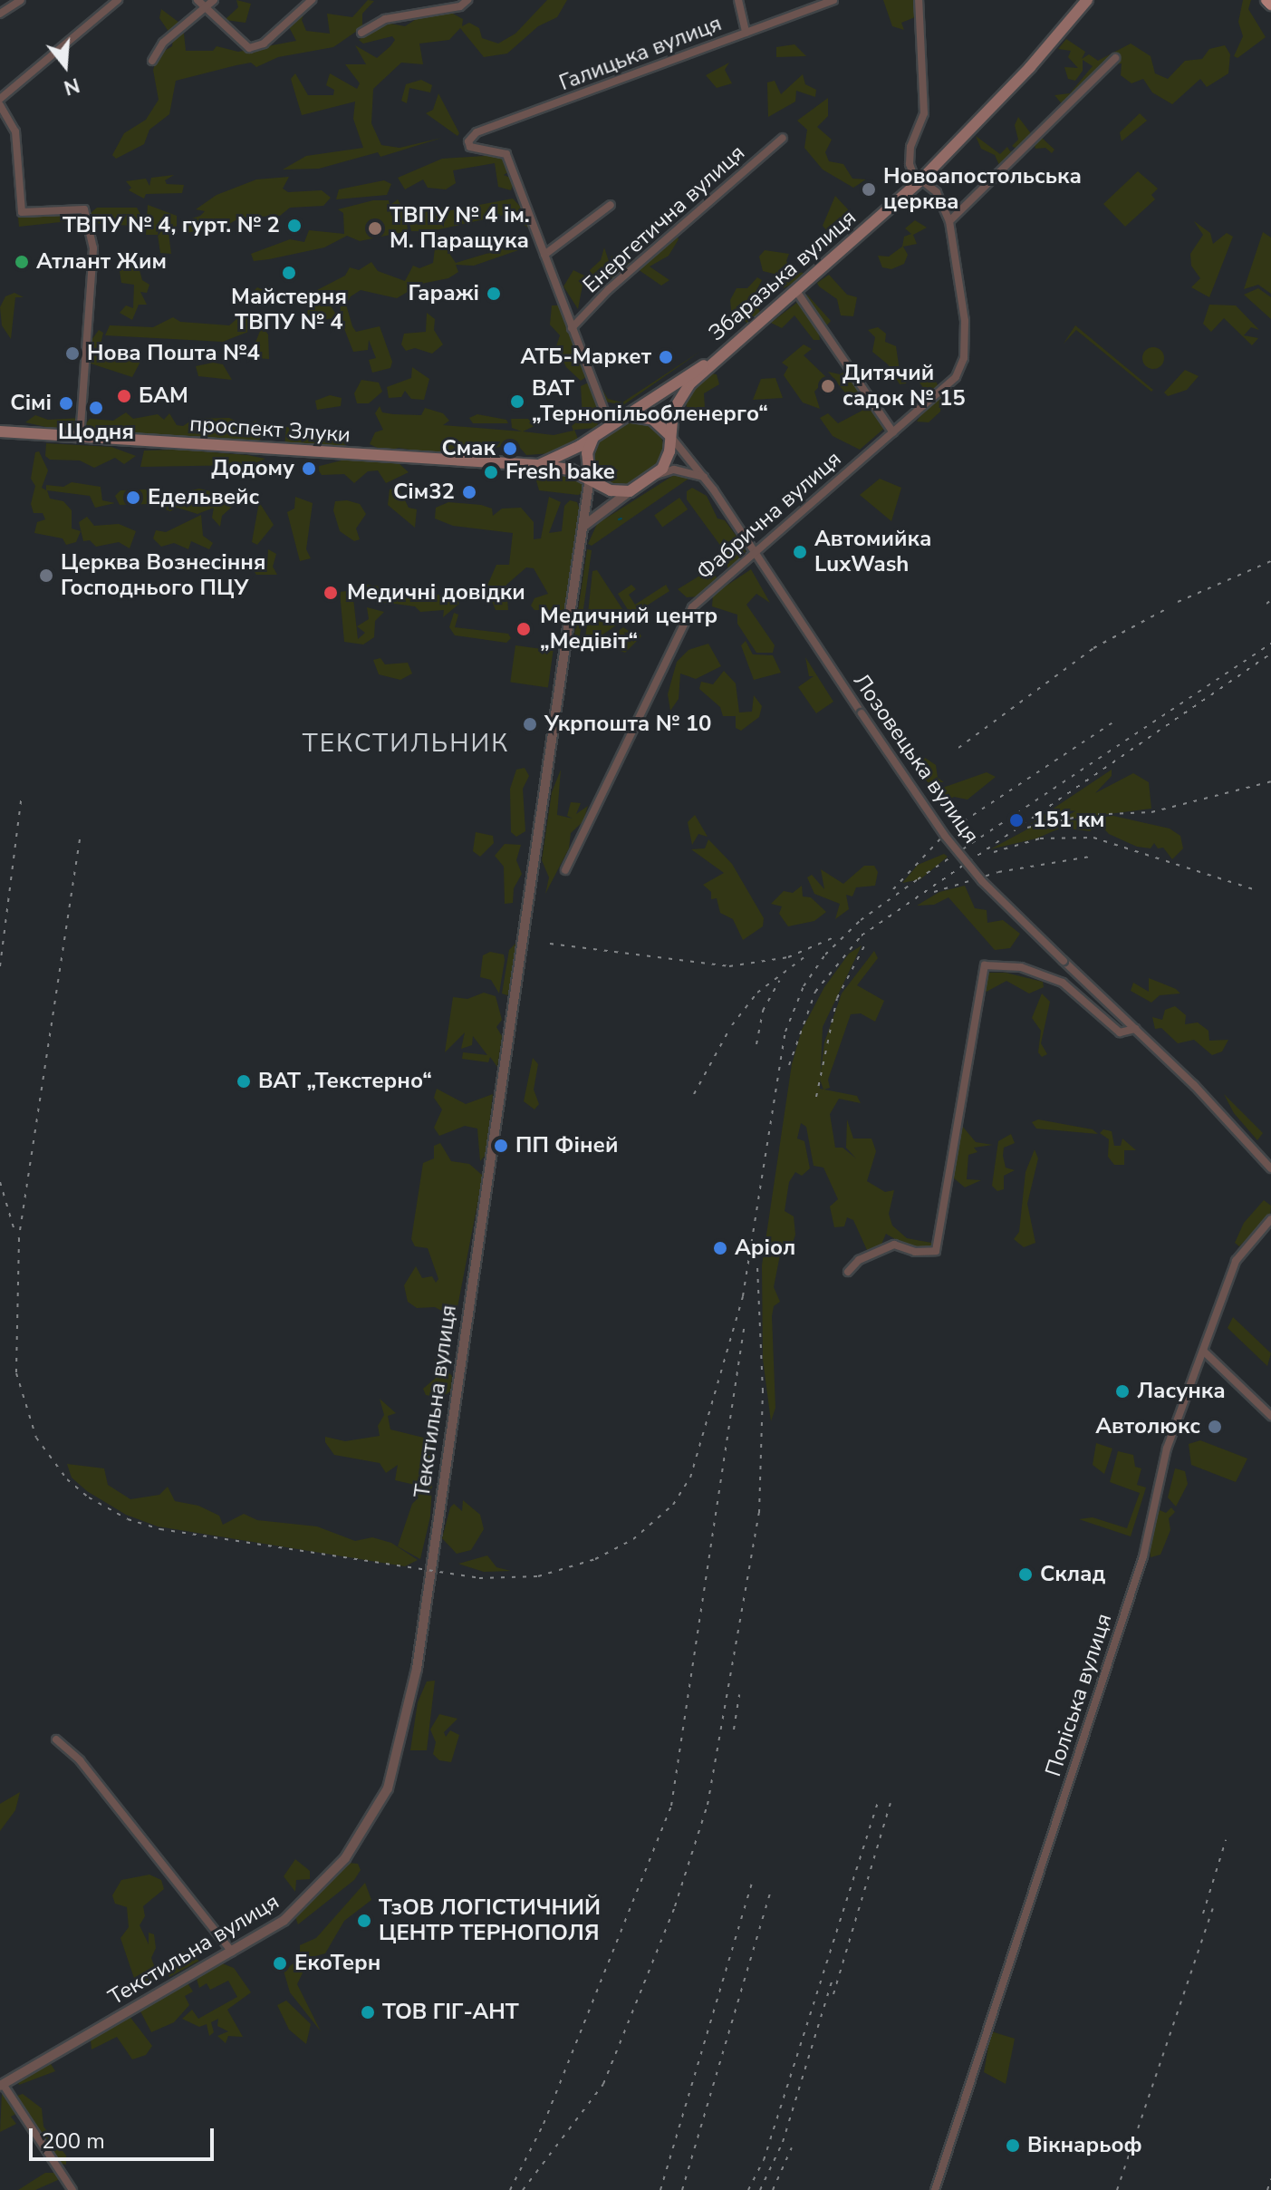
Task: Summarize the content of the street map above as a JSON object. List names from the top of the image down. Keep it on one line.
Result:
{"streets":{"main road":["Збаразька вулиця","проспект Злуки"],"street":["Галицька вулиця","Енергетична вулиця","Фабрична вулиця","Лозовецька вулиця","Текстильна вулиця","Поліська вулиця"]},"crossings":[["Галицька вулиця","Енергетична вулиця"],["Енергетична вулиця","Збаразька вулиця"],["Енергетична вулиця","проспект Злуки"],["Енергетична вулиця","Лозовецька вулиця"],["Енергетична вулиця","Текстильна вулиця"],["Збаразька вулиця","проспект Злуки"],["Збаразька вулиця","Лозовецька вулиця"],["Збаразька вулиця","Текстильна вулиця"],["проспект Злуки","Лозовецька вулиця"],["проспект Злуки","Текстильна вулиця"],["Фабрична вулиця","Лозовецька вулиця"],["Лозовецька вулиця","Текстильна вулиця"]],"districts":["ТЕКСТИЛЬНИК"],"places":["Новоапостольська церква","ТВПУ № 4, гурт. № 2","ТВПУ № 4 ім. М. Паращука","Атлант Жим","Майстерня ТВПУ № 4","Гаражі","Нова Пошта №4","АТБ-Маркет","Дитячий садок № 15","БАМ","ВАТ „Тернопільобленерго“","Сімі","Щодня","Смак","Додому","Fresh bake","Сім32","Едельвейс","Автомийка LuxWash","Церква Вознесіння Господнього ПЦУ","Медичні довідки","Медичний центр „Медівіт“","Укрпошта № 10","151 км","ВАТ „Текстерно“","ПП Фіней","Аріол","Ласунка","Автолюкс","Склад","ТзОВ ЛОГІСТИЧНИЙ ЦЕНТР ТЕРНОПОЛЯ","ЕкоТерн","ТОВ ГІГ-АНТ","Вікнарьоф"],"scale_bar":"200 m","north":"bottom"}
